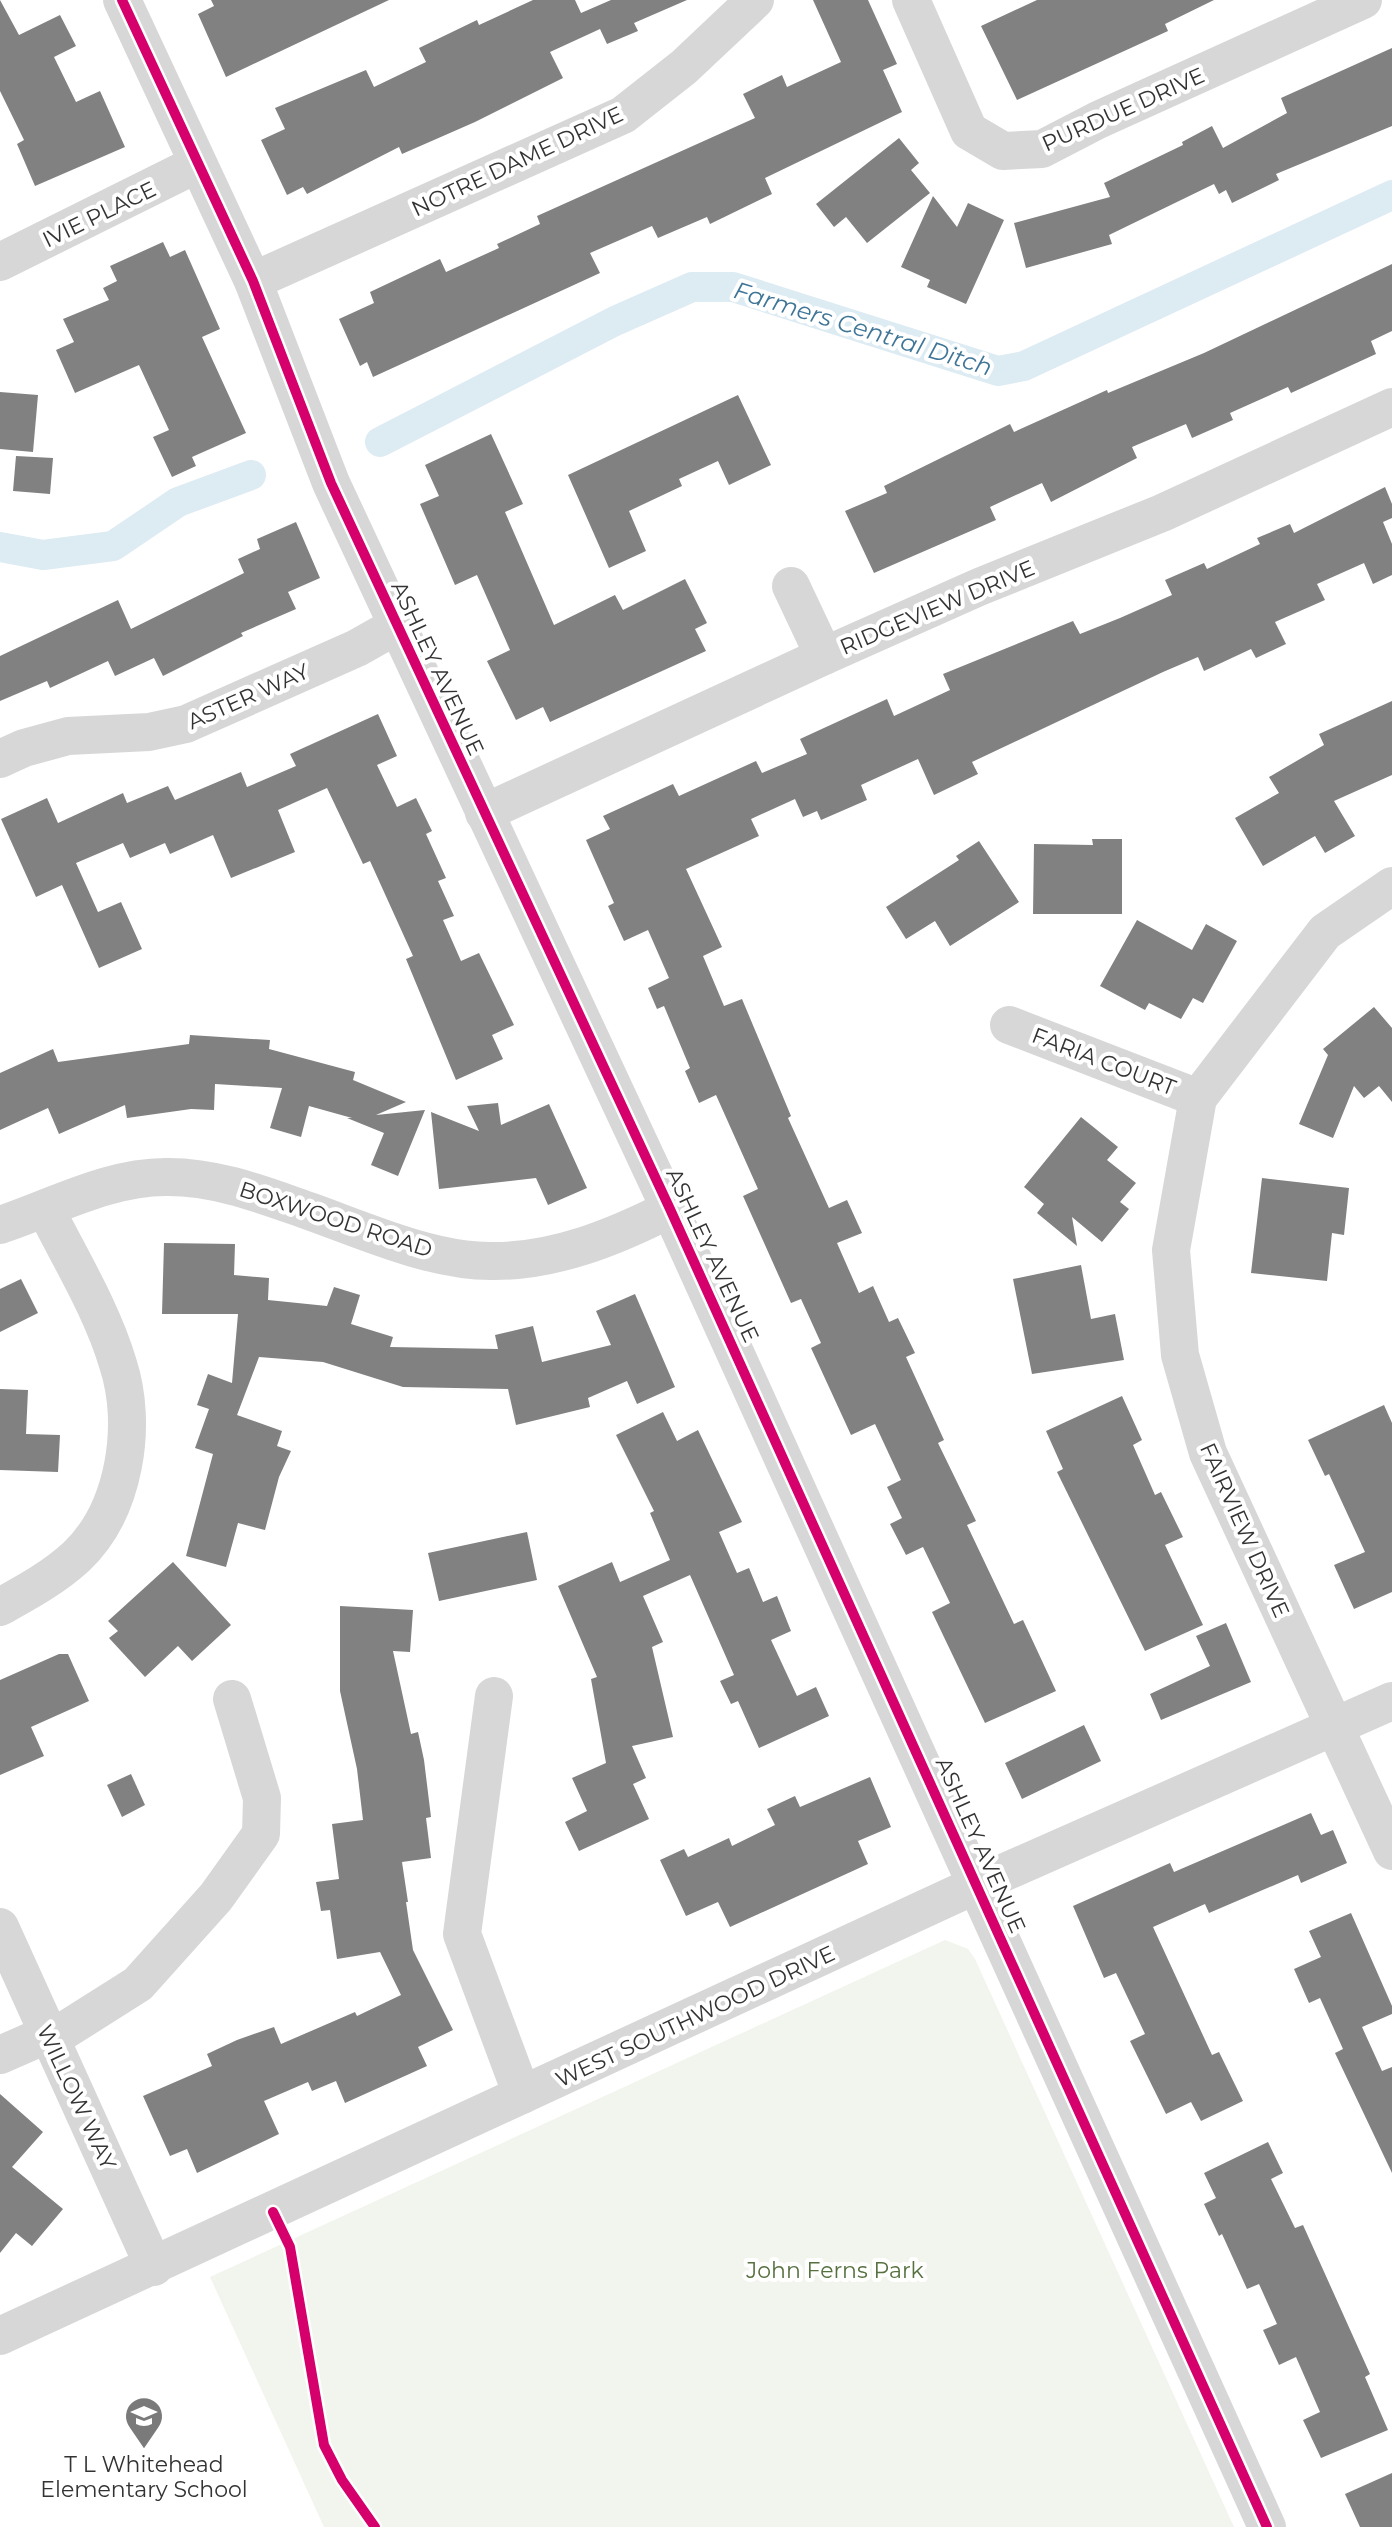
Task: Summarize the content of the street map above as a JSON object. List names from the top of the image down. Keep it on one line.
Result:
{"streets":{"street":["PURDUE DRIVE","NOTRE DAME DRIVE","IVIE PLACE","RIDGEVIEW DRIVE","ASHLEY AVENUE","ASTER WAY","FARIA COURT","BOXWOOD ROAD","FAIRVIEW DRIVE","WEST SOUTHWOOD DRIVE","WILLOW WAY"]},"crossings":[["NOTRE DAME DRIVE","ASHLEY AVENUE"],["IVIE PLACE","ASHLEY AVENUE"],["RIDGEVIEW DRIVE","ASHLEY AVENUE"],["ASHLEY AVENUE","ASTER WAY"],["ASHLEY AVENUE","BOXWOOD ROAD"],["ASHLEY AVENUE","WEST SOUTHWOOD DRIVE"],["FARIA COURT","FAIRVIEW DRIVE"],["FAIRVIEW DRIVE","WEST SOUTHWOOD DRIVE"],["WEST SOUTHWOOD DRIVE","WILLOW WAY"]],"water":["Farmers Central Ditch"],"parks":["John Ferns Park"],"places":{"school or university":["T L Whitehead Elementary School"]}}
